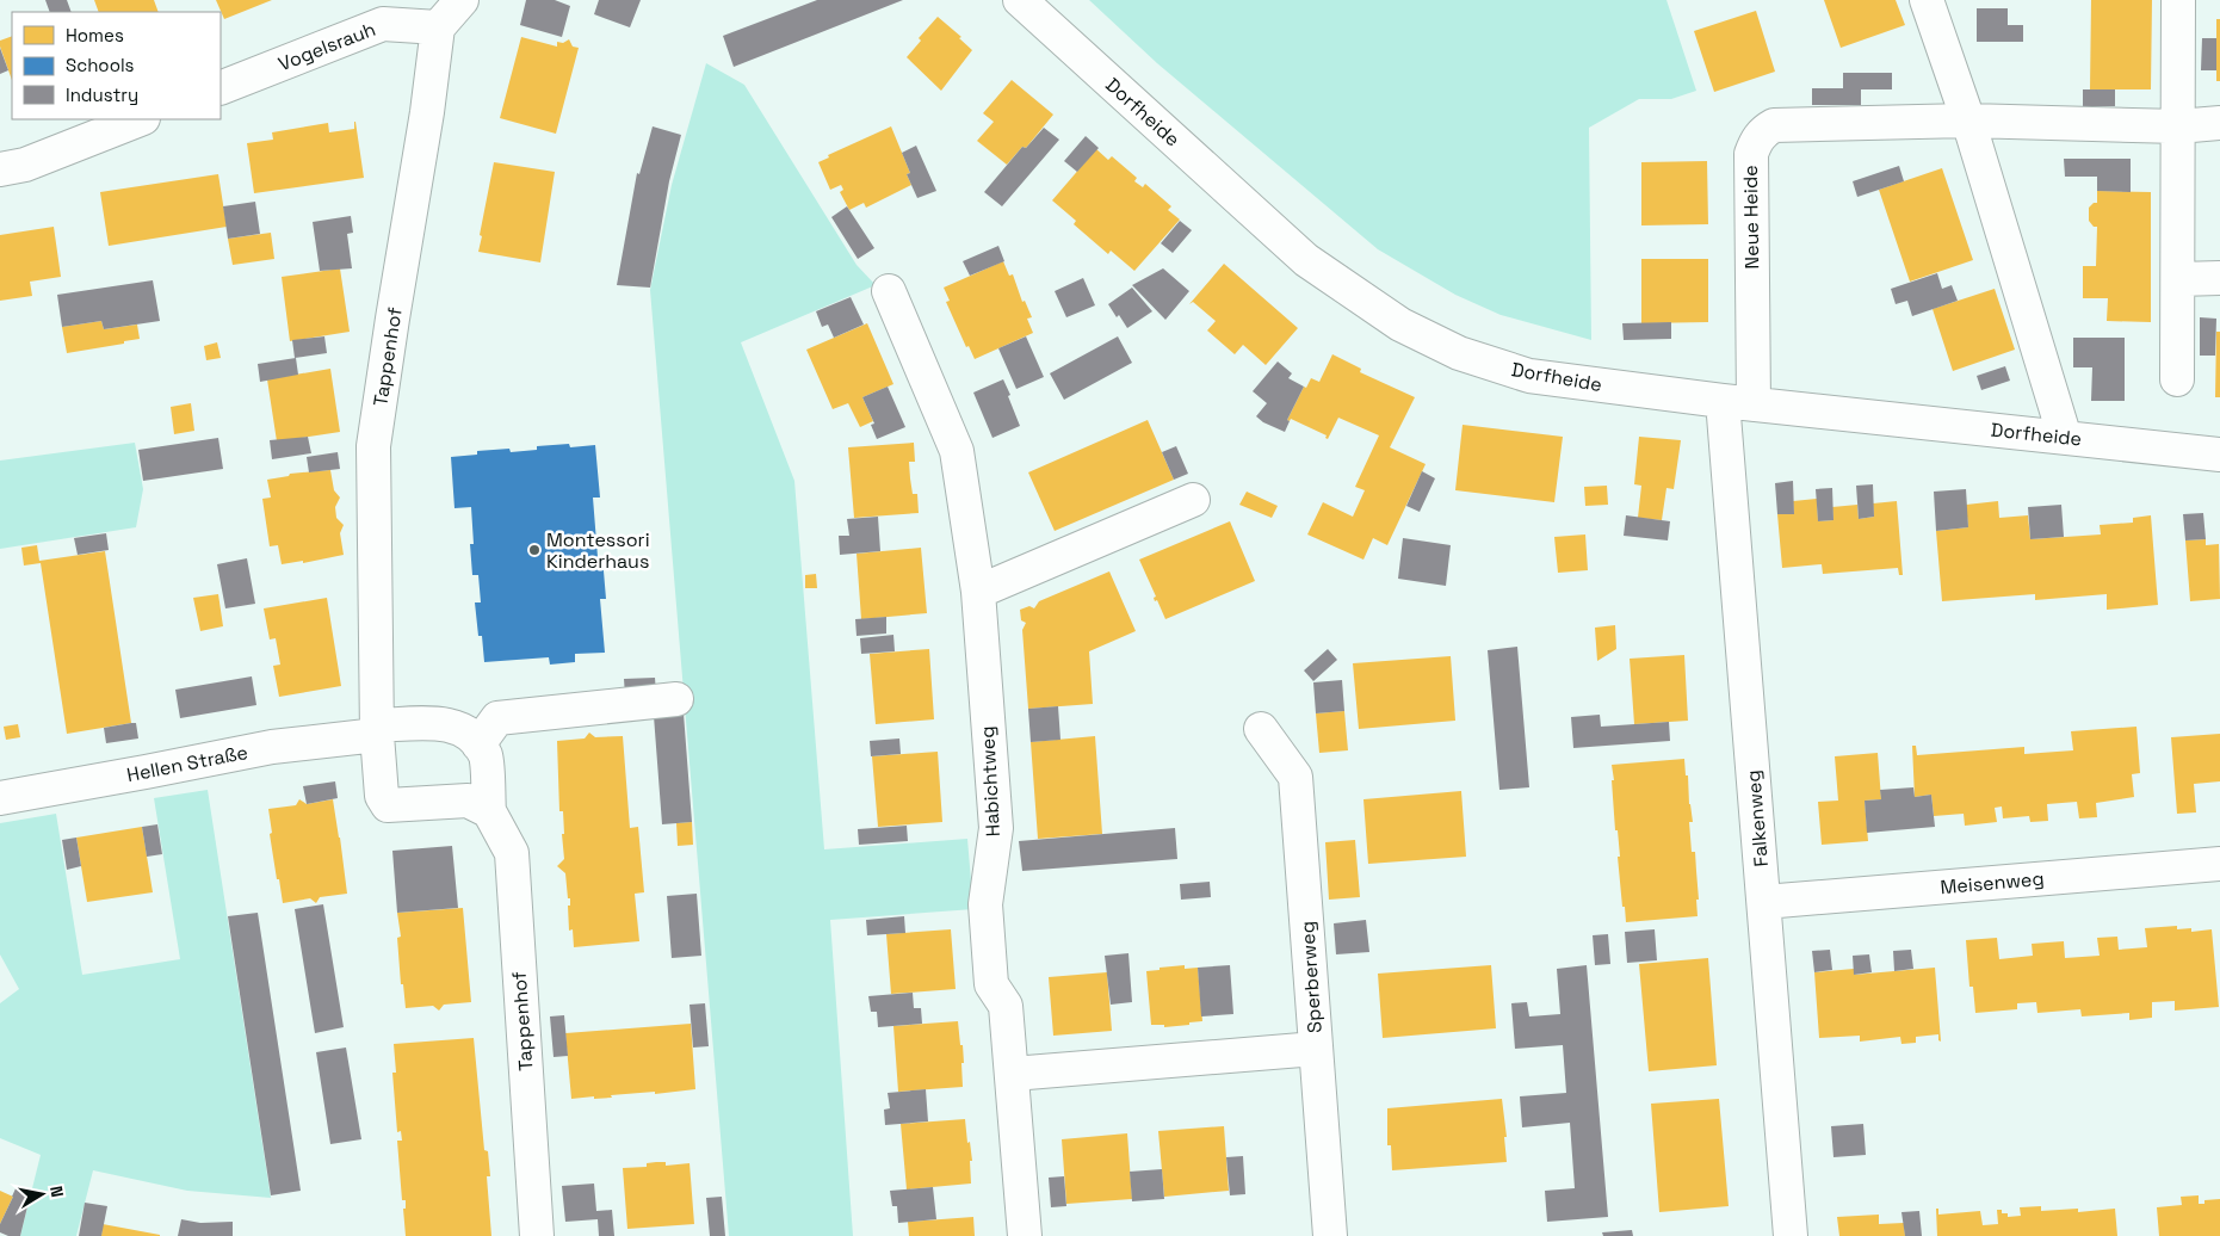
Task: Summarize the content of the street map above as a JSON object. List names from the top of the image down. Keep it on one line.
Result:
{"streets":{"street":["Vogelsrauh","Dorfheide","Neue Heide","Tappenhof","Hellen Straße","Habichtweg","Falkenweg","Meisenweg","Sperberweg"]},"crossings":[["Vogelsrauh","Tappenhof"],["Dorfheide","Neue Heide"],["Dorfheide","Falkenweg"],["Neue Heide","Falkenweg"],["Tappenhof","Hellen Straße"],["Falkenweg","Meisenweg"]],"places":["Montessori Kinderhaus"],"legend":["Homes","Schools","Industry"],"north":"right"}
